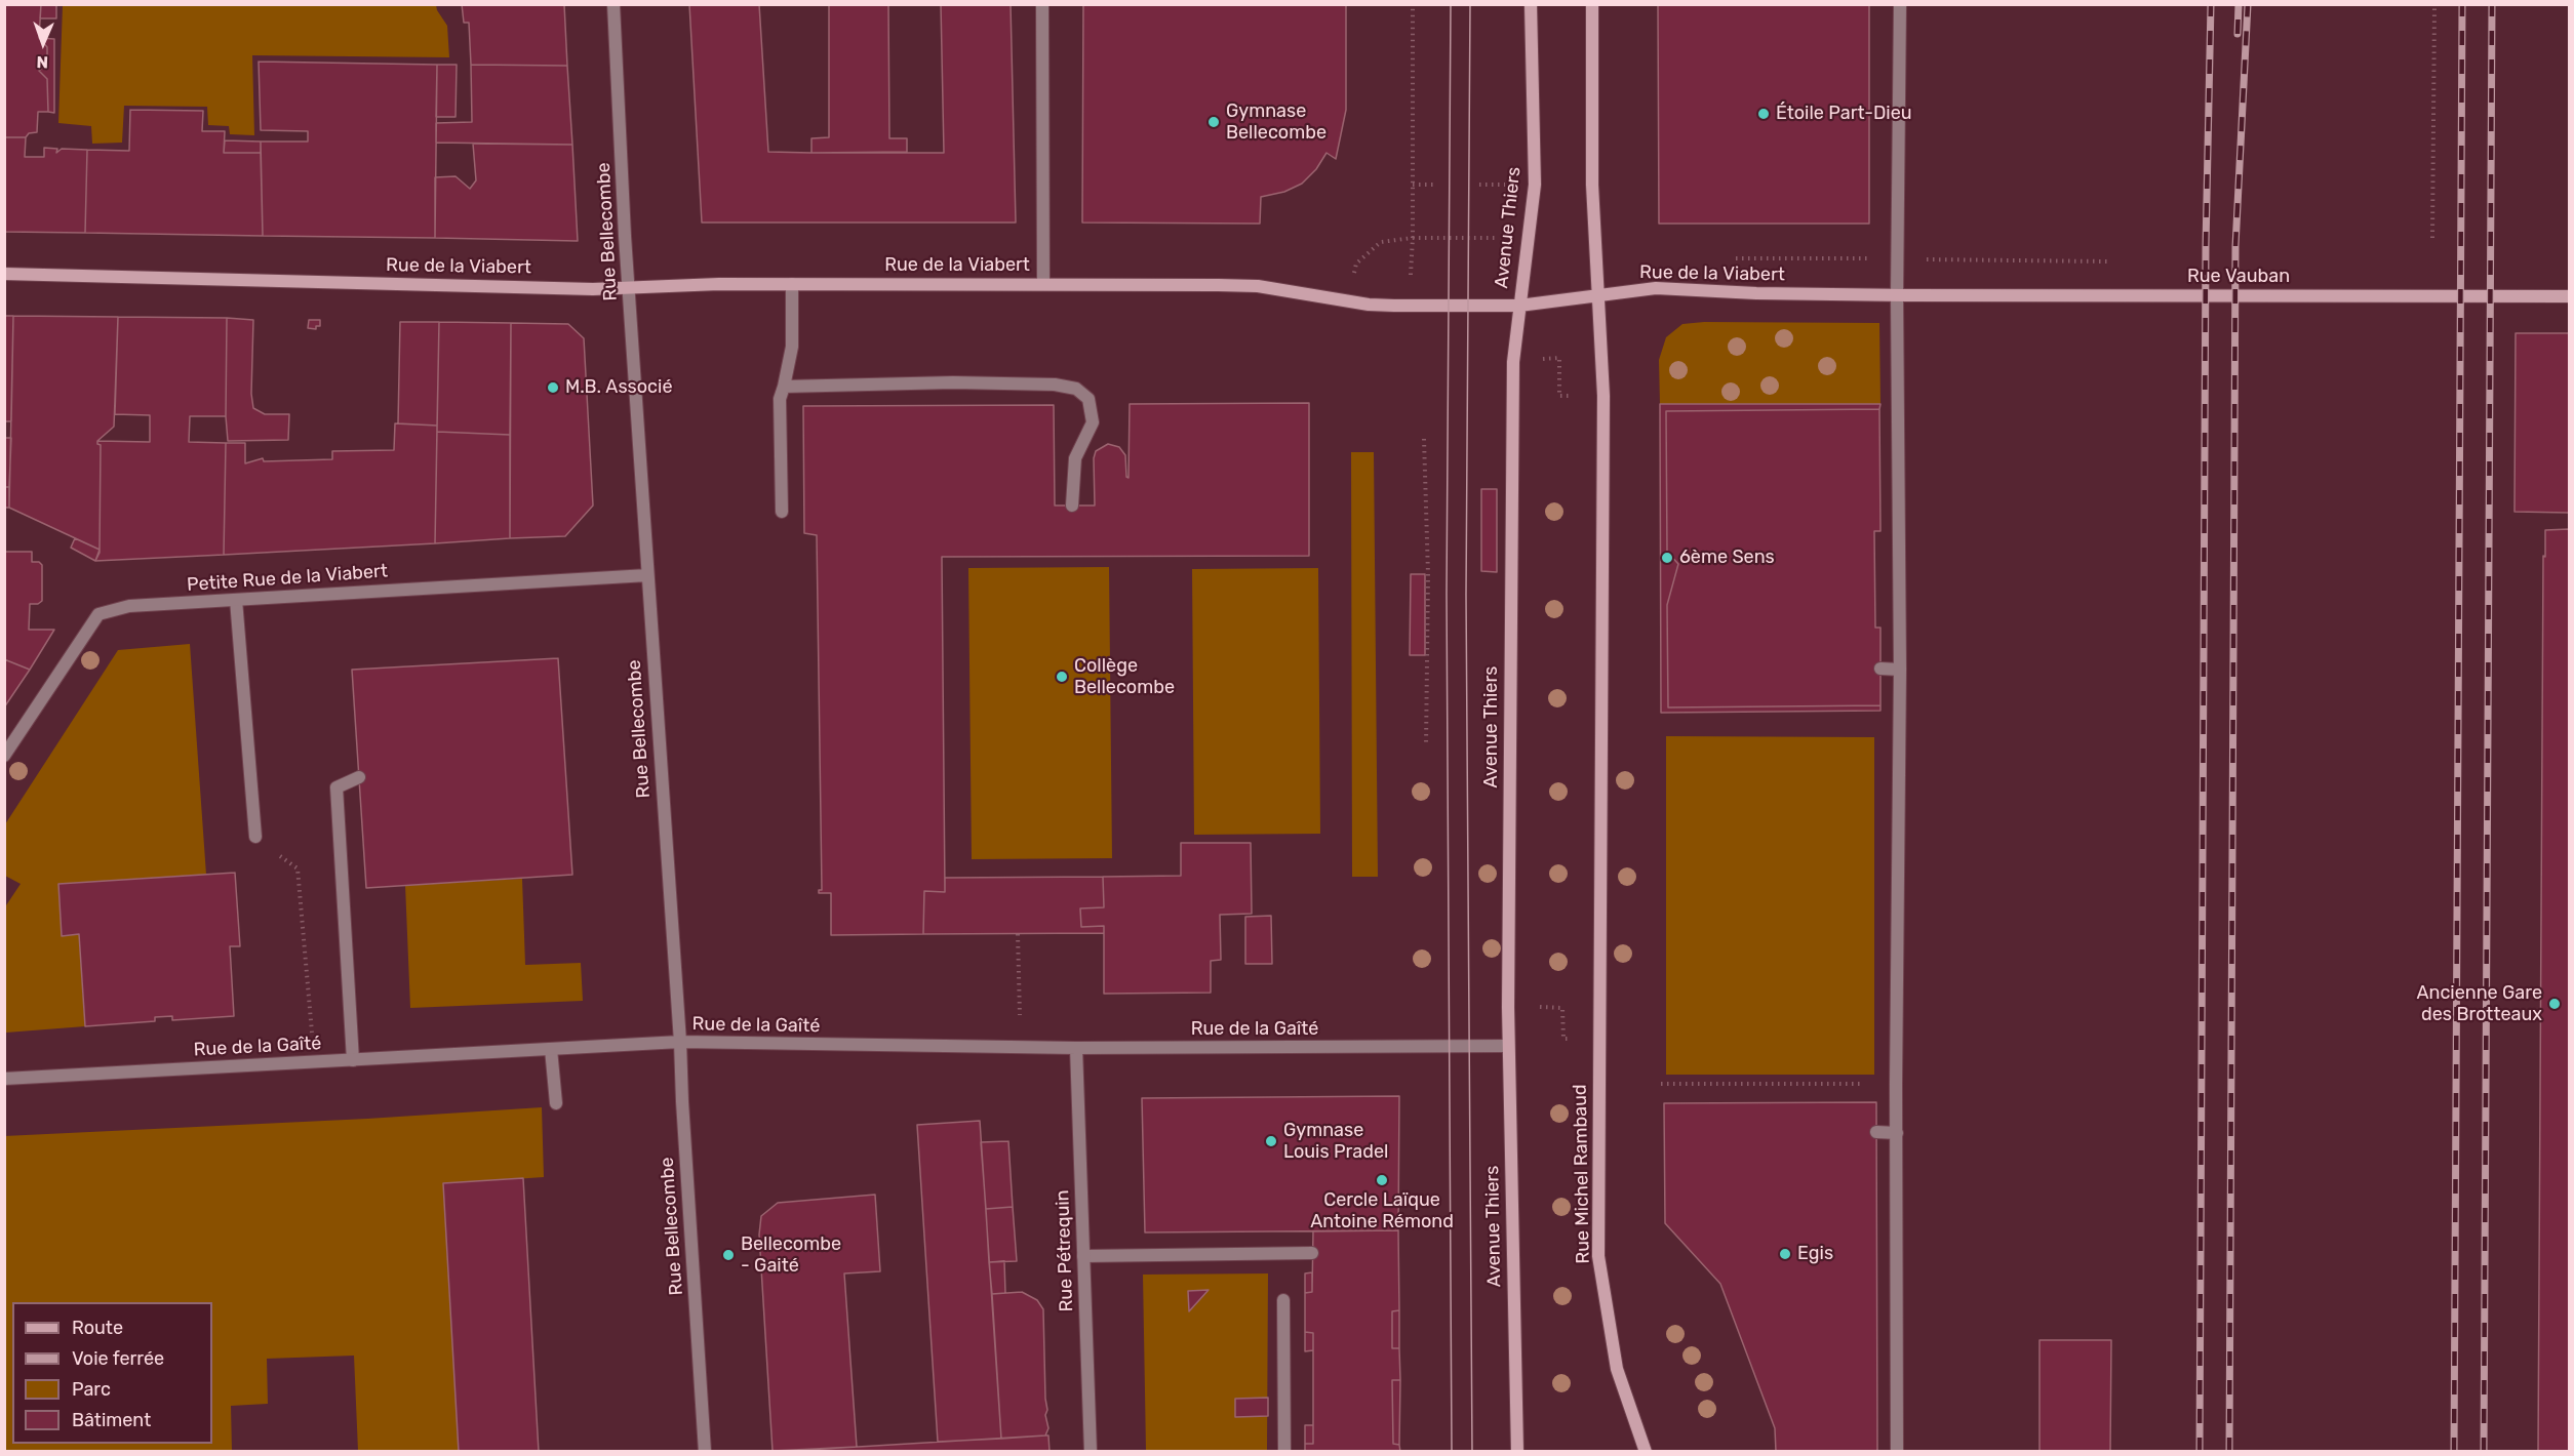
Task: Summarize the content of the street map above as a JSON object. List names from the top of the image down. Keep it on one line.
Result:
{"streets":{"main road":["Avenue Thiers","Rue de la Viabert","Rue Vauban","Rue Michel Rambaud"],"street":["Rue Bellecombe","Petite Rue de la Viabert","Rue de la Gaîté","Rue Pétrequin"]},"crossings":[["Avenue Thiers","Rue de la Viabert"],["Avenue Thiers","Rue de la Gaîté"],["Rue Bellecombe","Rue de la Viabert"],["Rue Bellecombe","Petite Rue de la Viabert"],["Rue Bellecombe","Rue de la Gaîté"],["Rue de la Viabert","Rue Vauban"],["Rue de la Viabert","Rue Michel Rambaud"],["Rue de la Gaîté","Rue Pétrequin"]],"places":["Étoile Part-Dieu","Gymnase Bellecombe","M.B. Associé","6ème Sens","Collège Bellecombe","Ancienne Gare des Brotteaux","Gymnase Louis Pradel","Cercle Laïque Antoine Rémond","Egis","Bellecombe - Gaité"],"legend":["Route","Voie ferrée","Parc","Bâtiment"],"north":"bottom"}
